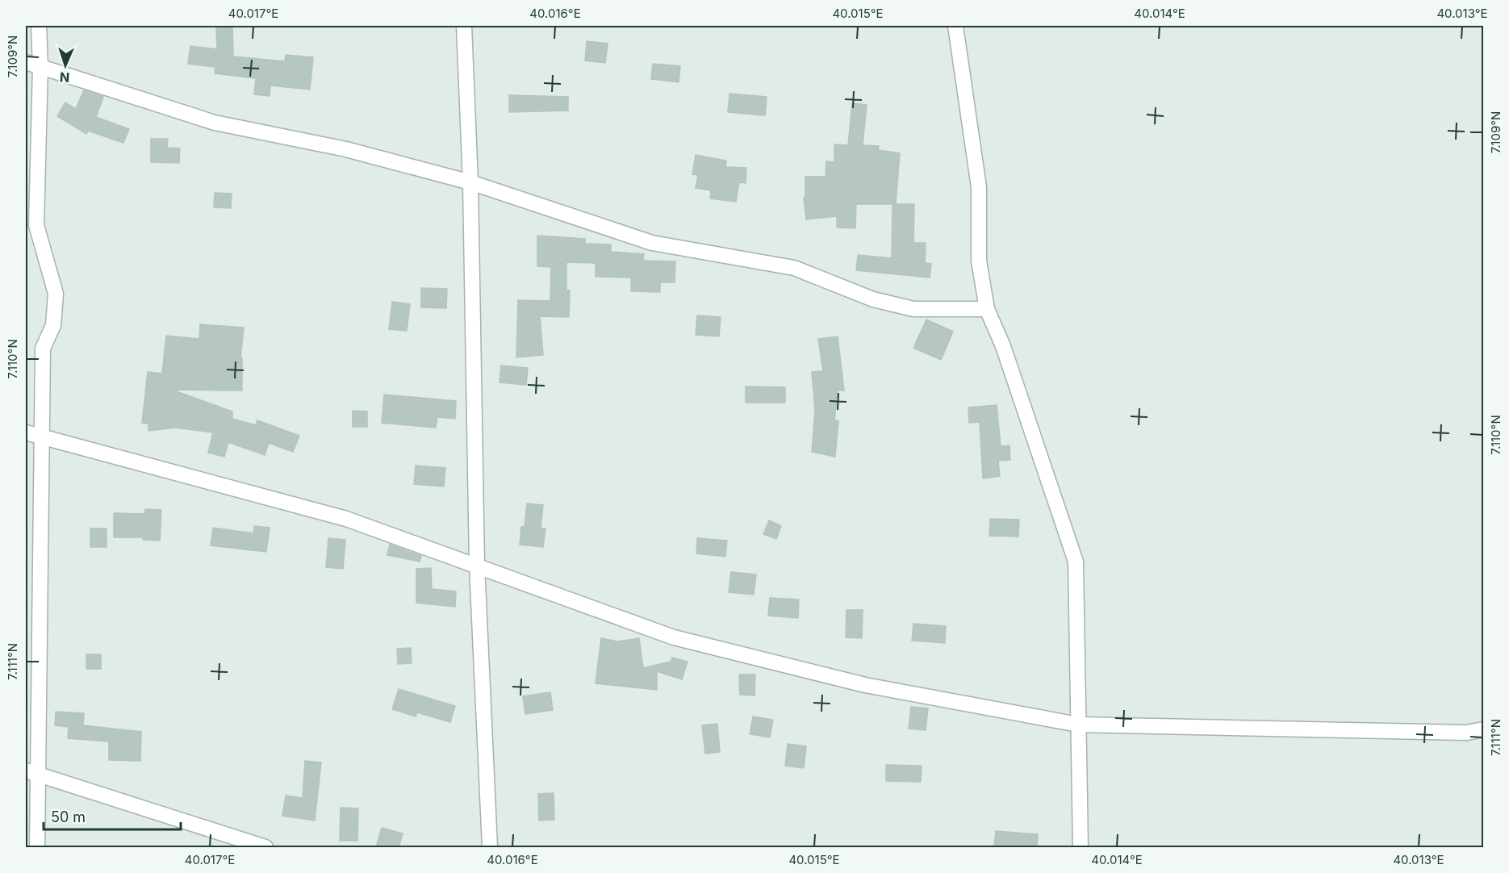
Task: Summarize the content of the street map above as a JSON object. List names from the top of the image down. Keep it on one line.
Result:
{"scale_bar":"50 m","north":"bottom","coordinates":["40.017°E","40.016°E","40.015°E","40.014°E","40.013°E","7.109°N","7.110°N","7.111°N"]}
